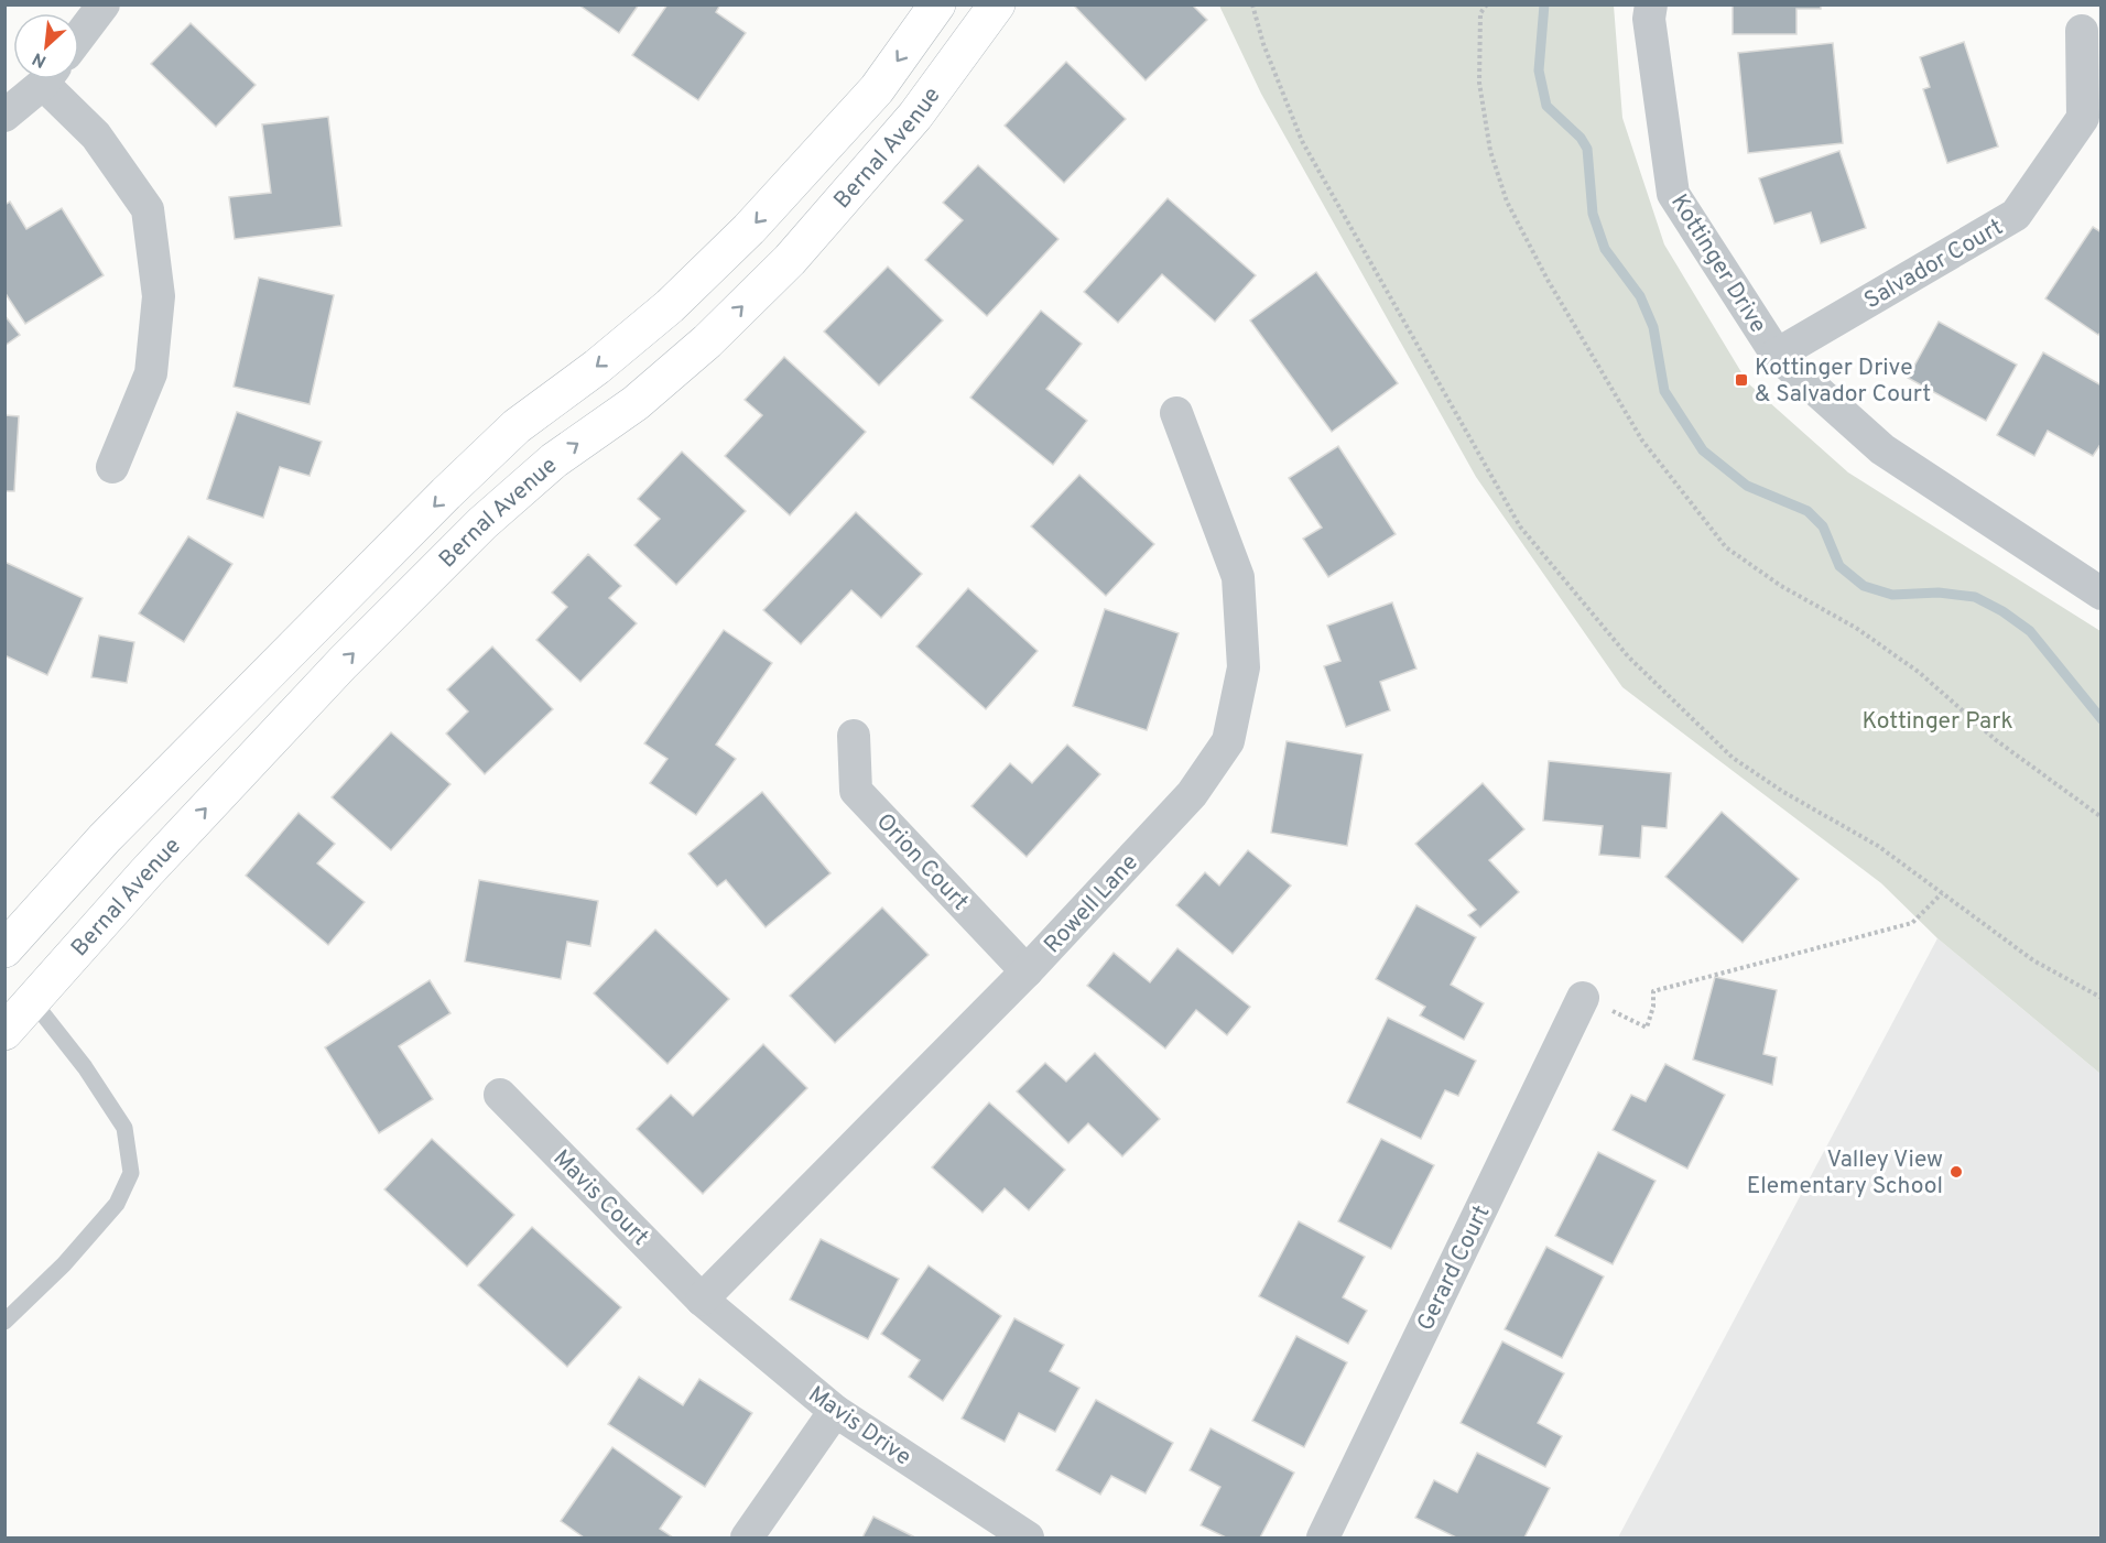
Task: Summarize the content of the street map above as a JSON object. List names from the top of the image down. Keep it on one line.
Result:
{"streets":{"main road":["Bernal Avenue"],"street":["Kottinger Drive","Salvador Court","Orion Court","Rowell Lane","Mavis Court","Gerard Court","Mavis Drive"]},"crossings":[["Kottinger Drive","Salvador Court"],["Orion Court","Rowell Lane"],["Rowell Lane","Mavis Court"],["Rowell Lane","Mavis Drive"],["Mavis Court","Mavis Drive"]],"parks":["Kottinger Park"],"places":{"transit":["Kottinger Drive & Salvador Court"],"other":["Valley View Elementary School"]},"north":"bottom left"}
